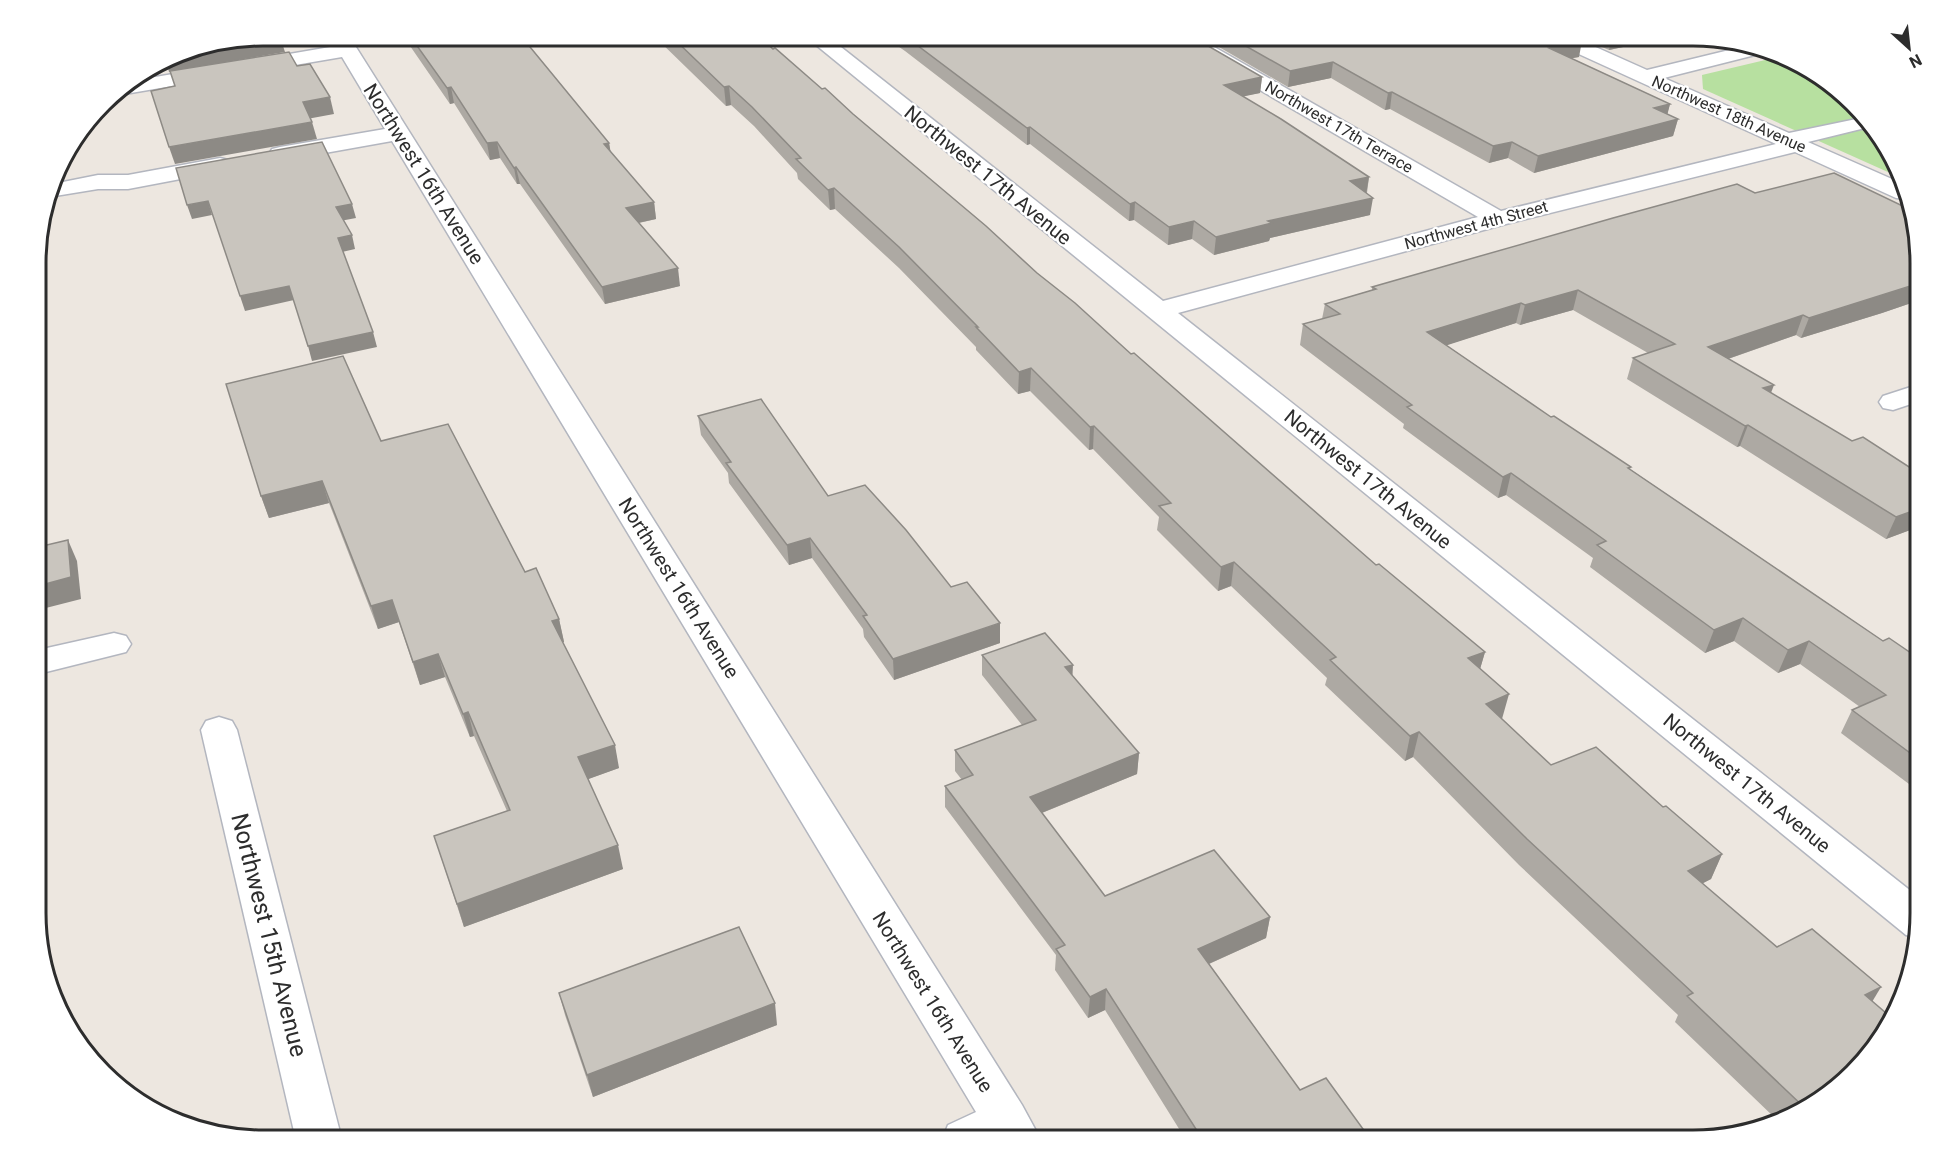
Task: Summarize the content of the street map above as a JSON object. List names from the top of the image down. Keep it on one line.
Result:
{"streets":{"street":["Northwest 18th Avenue","Northwest 17th Terrace","Northwest 16th Avenue","Northwest 17th Avenue","Northwest 4th Street","Northwest 15th Avenue"]},"crossings":[["Northwest 18th Avenue","Northwest 4th Street"],["Northwest 17th Terrace","Northwest 4th Street"],["Northwest 17th Avenue","Northwest 4th Street"]],"north":"bottom right"}
